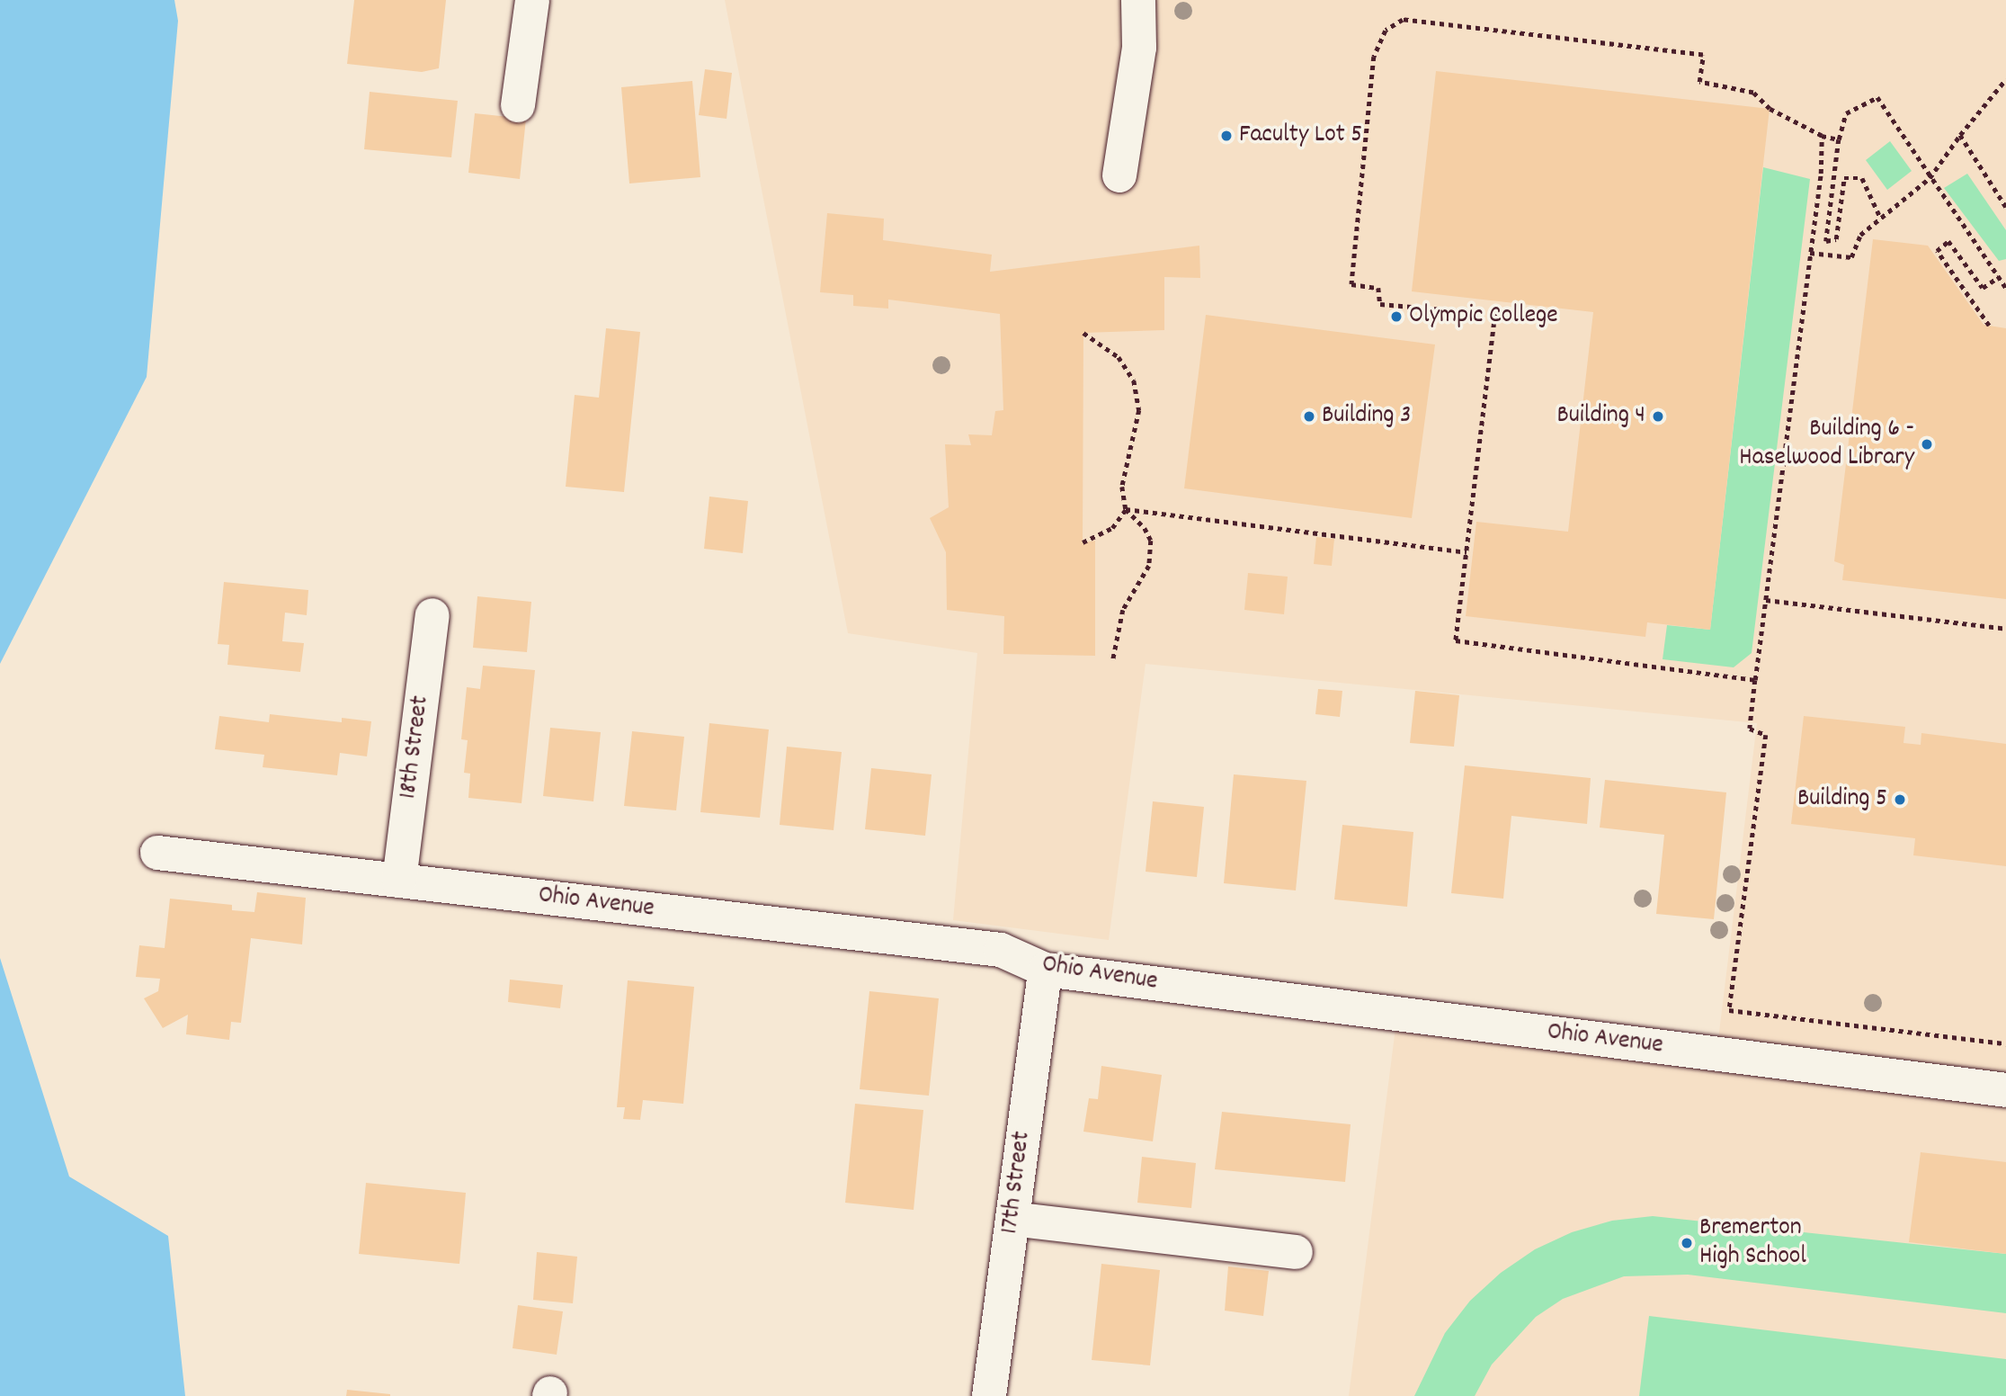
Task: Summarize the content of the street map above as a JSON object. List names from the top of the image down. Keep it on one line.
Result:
{"streets":{"street":["18th Street","Ohio Avenue","17th Street"]},"crossings":[["18th Street","Ohio Avenue"],["Ohio Avenue","17th Street"]],"places":["Faculty Lot 5","Olympic College","Building 3","Building 4","Building 6 - Haselwood Library","Building 5","Bremerton High School"]}
